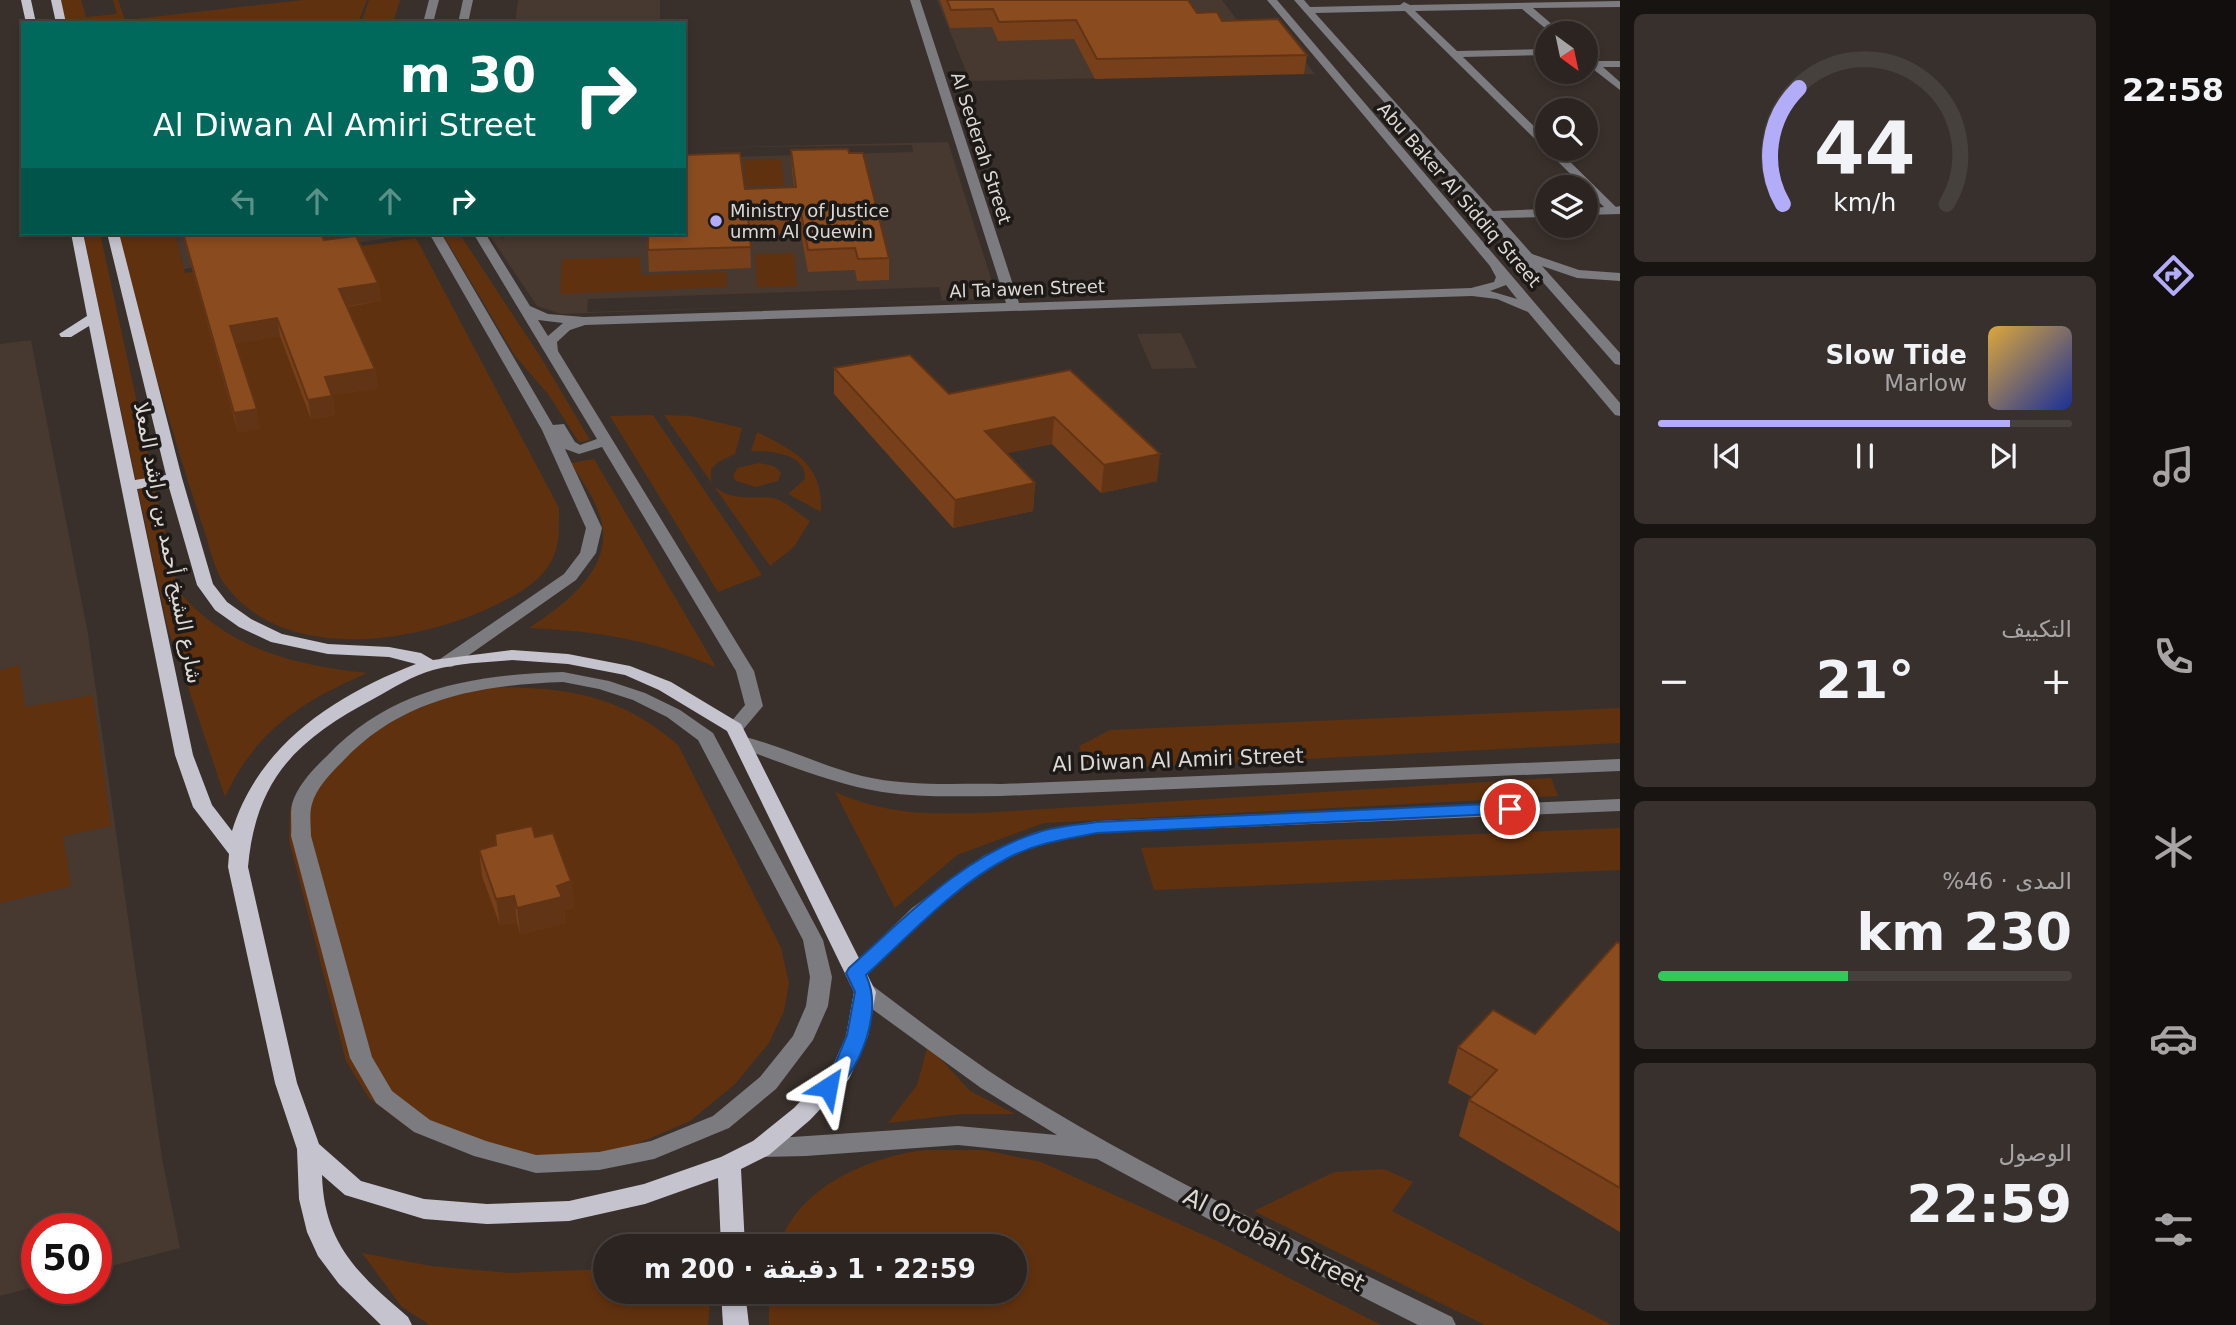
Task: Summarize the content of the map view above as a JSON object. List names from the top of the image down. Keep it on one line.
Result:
{"streets":{"main road":["شارع الشيخ أحمد بن راشد المعلا"],"street":["Al Sederah Street","Abu Baker Al Siddiq Street","Al Ta'awen Street","Al Diwan Al Amiri Street","Al Orobah Street"]},"crossings":[["Al Sederah Street","Al Ta'awen Street"],["Abu Baker Al Siddiq Street","Al Ta'awen Street"]],"places":["Ministry of Justice umm Al Quewin"],"north":"bottom right","page":{"tabs":"22:58","turn":["30 m","Al Diwan Al Amiri Street"],"song":["Slow Tide","Marlow"],"tile":["التكييف",["المدى · 46%","230 km"],["الوصول","22:59"]],"heat":["−","21°","+"],"limit":"50","trip":"22:59 · 1 دقيقة · 200 m","gauge":["44","km/h"]}}
